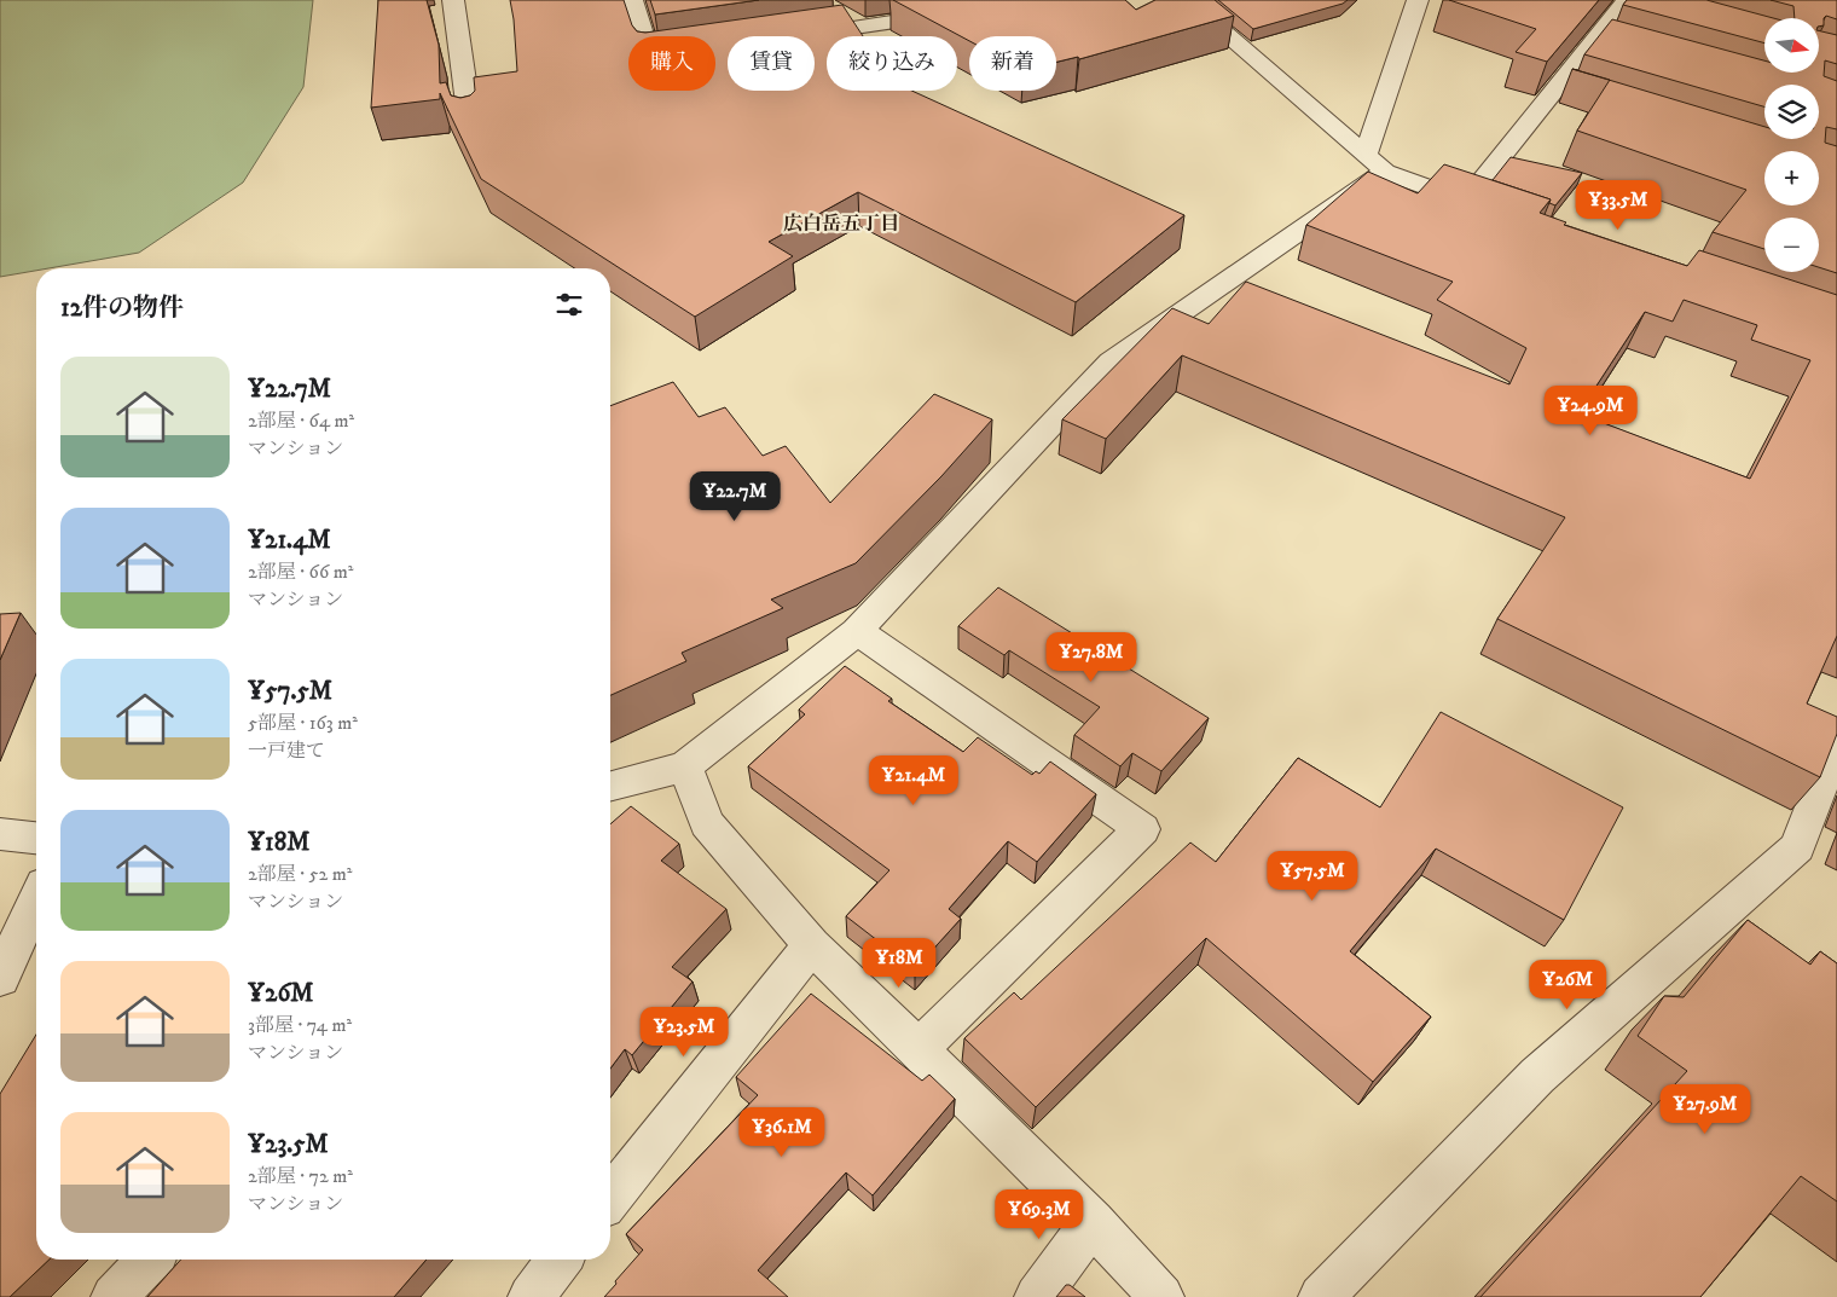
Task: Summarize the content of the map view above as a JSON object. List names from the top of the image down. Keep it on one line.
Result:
{"districts":["広白岳五丁目"],"north":"right","page":{"map_buttons":["+","−"],"chip":["購入","賃貸","絞り込み","新着"],"price":["¥33.5M","¥24.9M","¥22.7M","¥27.8M","¥21.4M","¥57.5M","¥18M","¥26M","¥23.5M","¥27.9M","¥36.1M","¥69.3M"],"heading":"12件の物件","list":[{"name":"¥22.7M","note":"2部屋 · 64 m² · マンション"},{"name":"¥21.4M","note":"2部屋 · 66 m² · マンション"},{"name":"¥57.5M","note":"5部屋 · 163 m² · 一戸建て"},{"name":"¥18M","note":"2部屋 · 52 m² · マンション"},{"name":"¥26M","note":"3部屋 · 74 m² · マンション"},{"name":"¥23.5M","note":"2部屋 · 72 m² · マンション"}]}}
